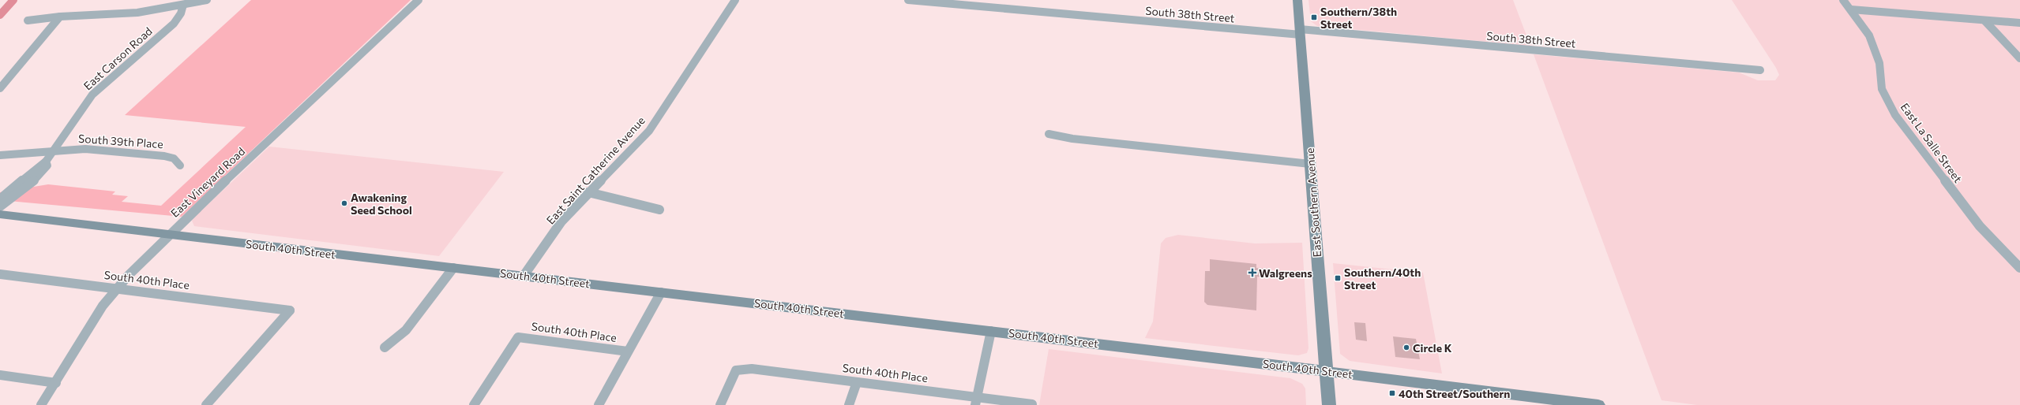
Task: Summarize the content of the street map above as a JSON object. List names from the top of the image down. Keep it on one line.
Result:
{"streets":{"main road":["East Southern Avenue","South 40th Street"],"street":["South 38th Street","East Carson Road","South 39th Place","East La Salle Street","East Saint Catherine Avenue","East Vineyard Road","South 40th Place"]},"crossings":[["South 38th Street","East Southern Avenue"],["East Carson Road","South 39th Place"],["East Saint Catherine Avenue","South 40th Street"],["East Vineyard Road","South 40th Street"],["East Vineyard Road","South 40th Place"],["East Southern Avenue","South 40th Street"]],"places":{"transit":["Southern/38th Street","Southern/40th Street","40th Street/Southern"],"other":["Awakening Seed School","Circle K"],"health":["Walgreens"]}}
